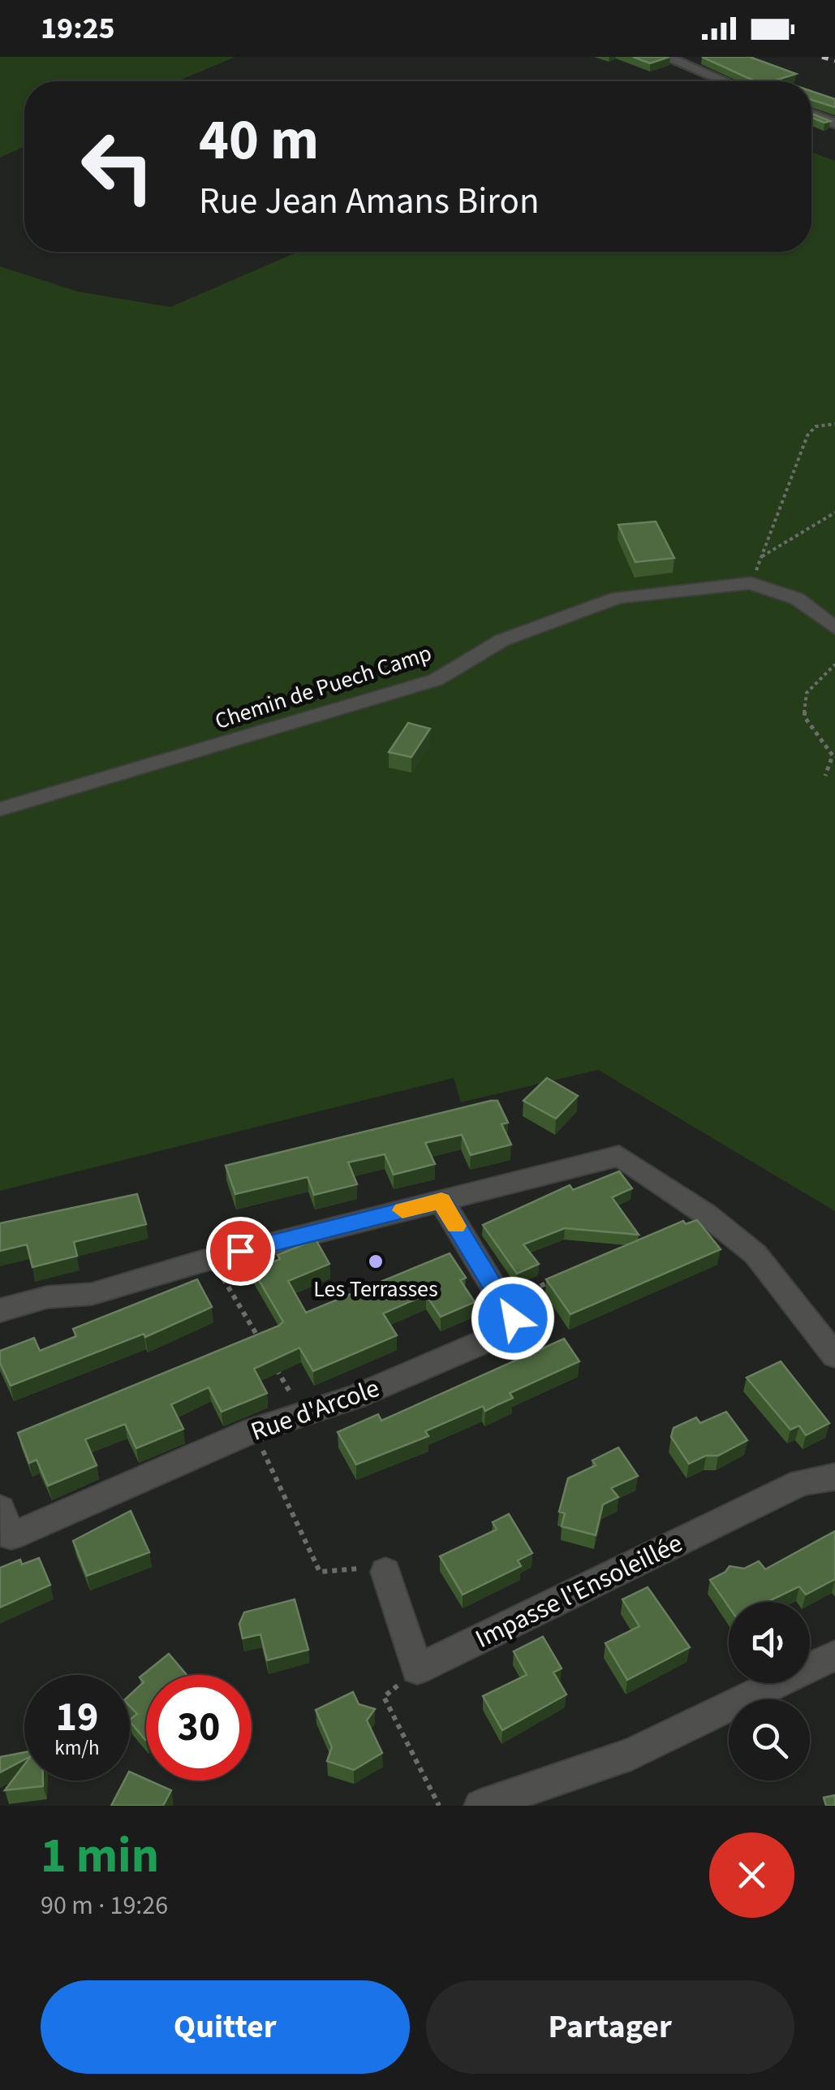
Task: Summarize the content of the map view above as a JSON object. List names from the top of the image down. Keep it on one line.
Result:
{"streets":{"street":["Chemin de Puech Camp","Rue d'Arcole","Impasse l'Ensoleillée"]},"places":["Les Terrasses"],"page":{"status":"19:25","turn":["40 m","Rue Jean Amans Biron"],"speed":"19 km/h","limit":"30","heading":["1 min","90 m · 19:26"],"buttons":["Quitter","Partager"]}}
